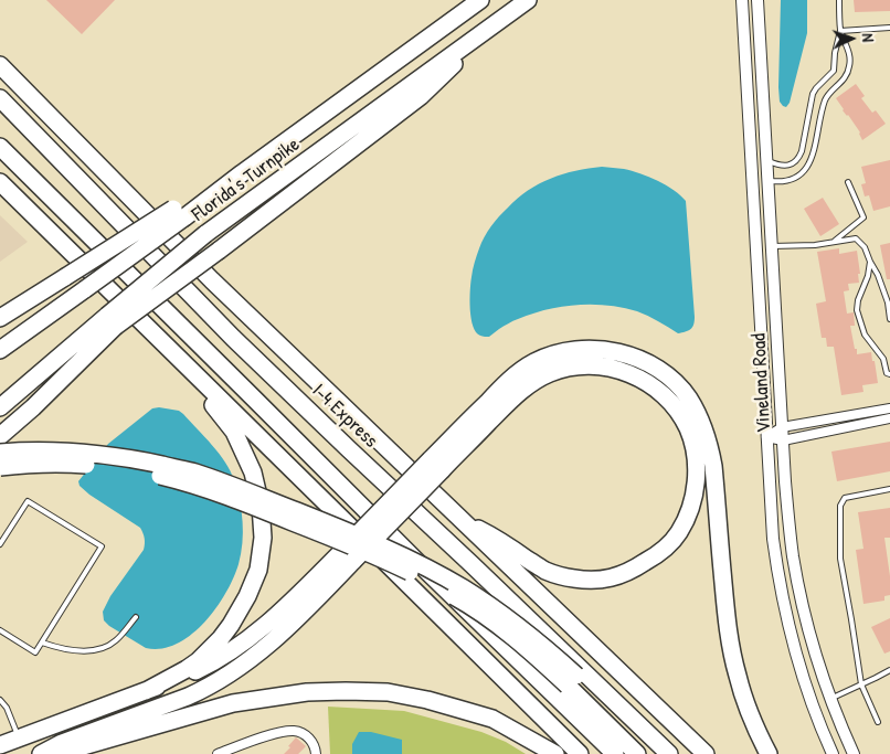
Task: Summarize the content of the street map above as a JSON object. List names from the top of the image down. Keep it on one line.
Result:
{"streets":{"highway":["Florida's Turnpike","I-4 Express"],"street":["Vineland Road"]},"north":"right"}
